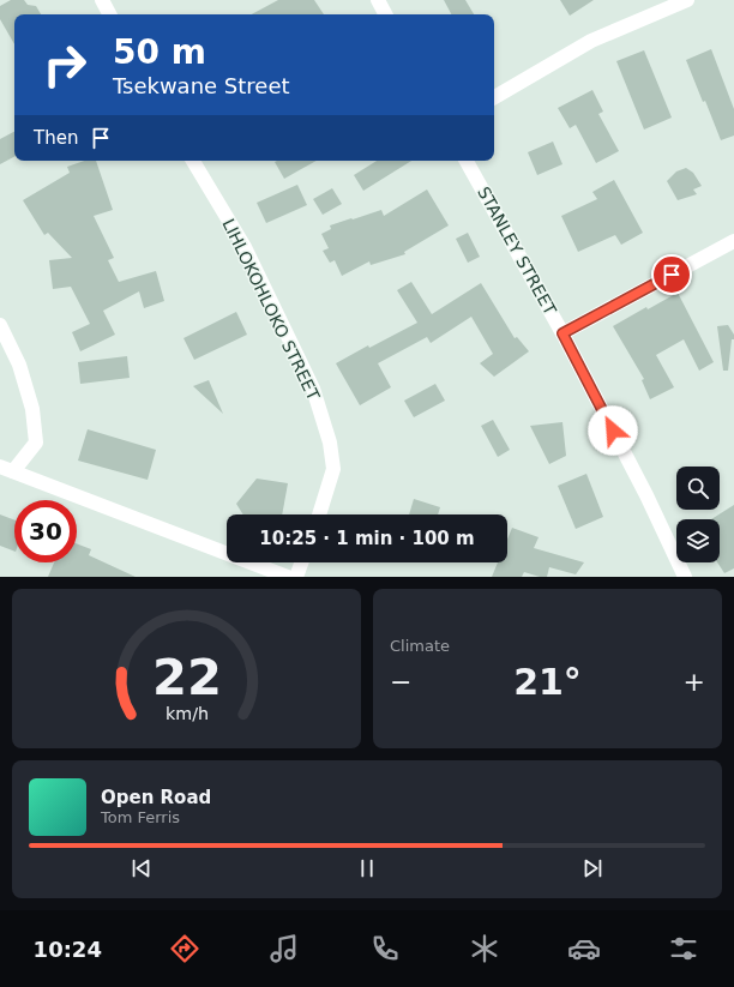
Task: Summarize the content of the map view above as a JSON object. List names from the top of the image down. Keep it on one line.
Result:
{"streets":{"street":["STANLEY STREET","LIHLOKOHLOKO STREET"]},"page":{"turn":["50 m","Tsekwane Street"],"then":"Then","limit":"30","trip":"10:25 · 1 min · 100 m","tile":"Climate","heat":["−","21°","+"],"song":["Open Road","Tom Ferris"],"tabs":"10:24","gauge":["22","km/h"]}}
